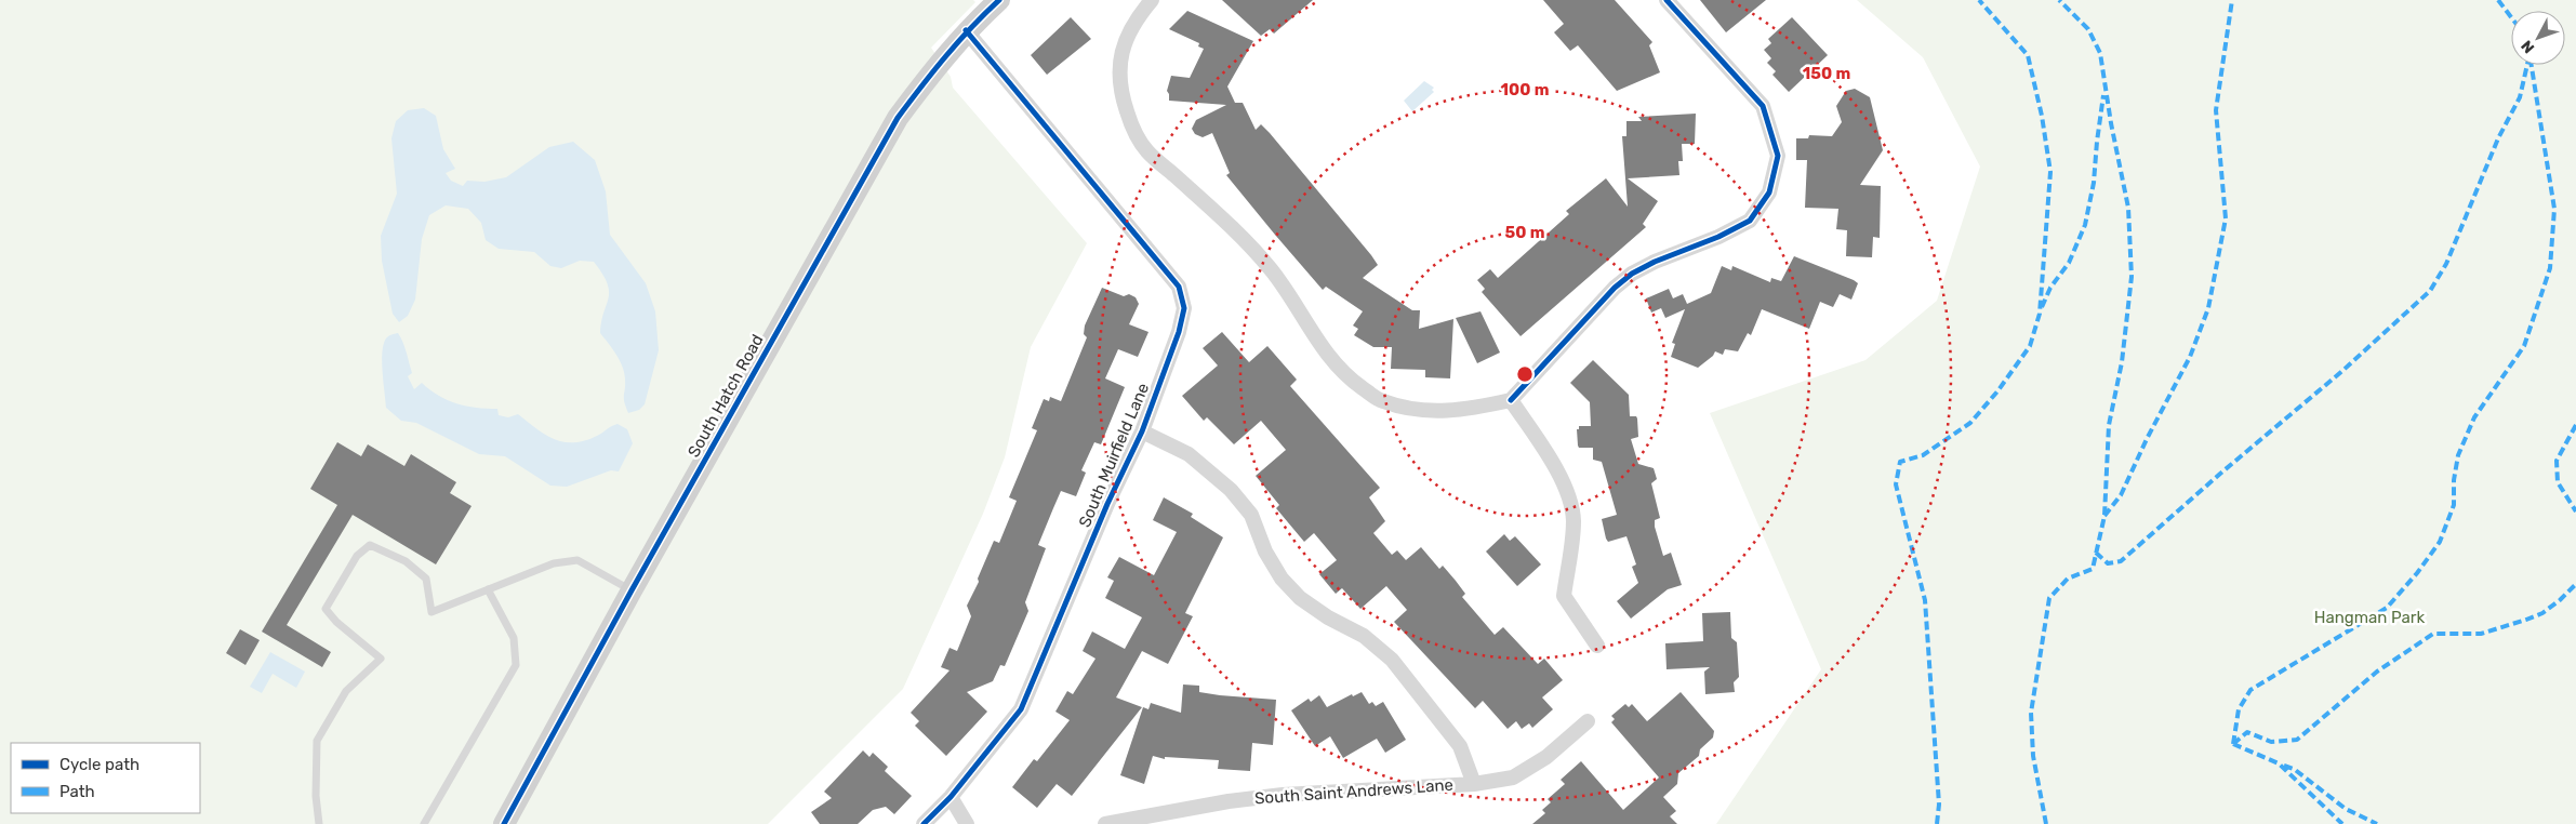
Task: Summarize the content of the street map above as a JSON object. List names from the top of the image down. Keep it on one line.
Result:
{"streets":{"main road":["South Hatch Road"],"street":["South Muirfield Lane","South Saint Andrews Lane"]},"crossings":[["South Hatch Road","South Muirfield Lane"]],"parks":["Hangman Park"],"legend":["Cycle path","Path"],"north":"bottom left","rings":["150 m","100 m","50 m"]}
